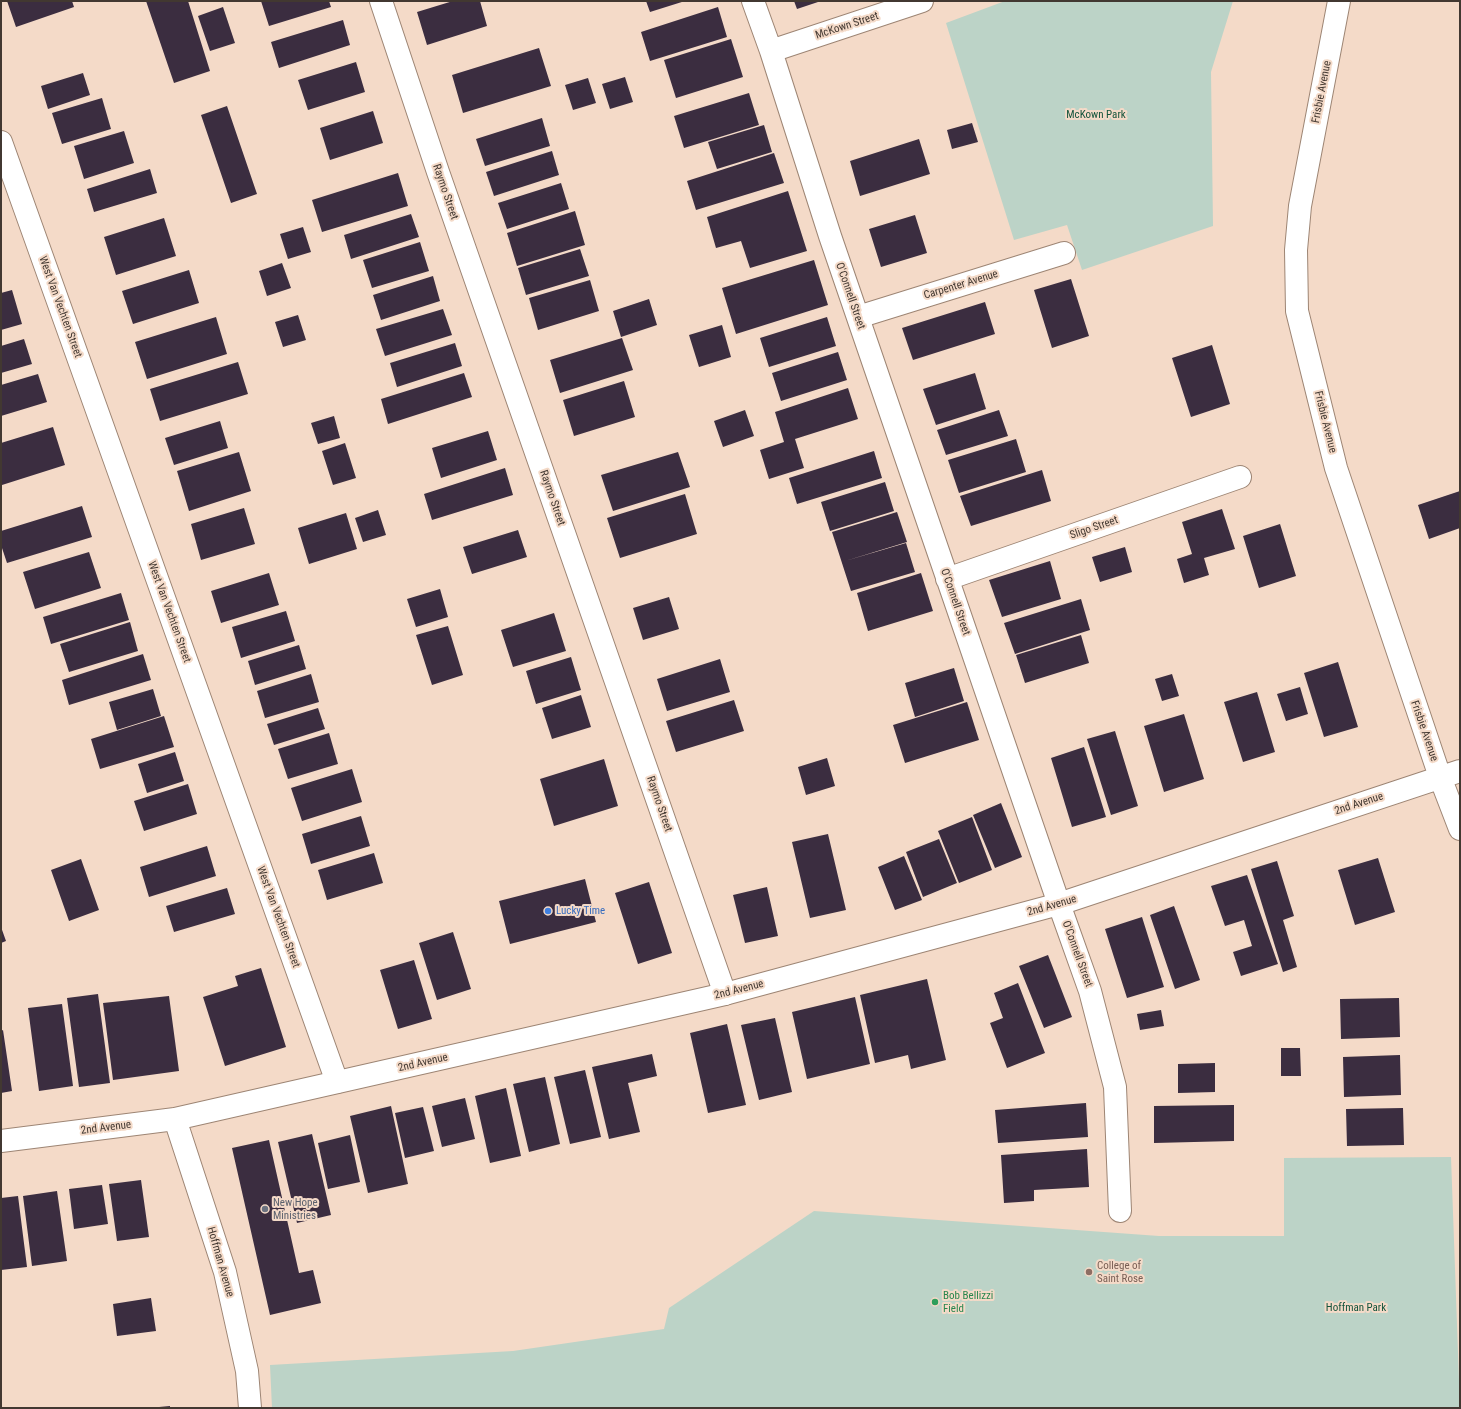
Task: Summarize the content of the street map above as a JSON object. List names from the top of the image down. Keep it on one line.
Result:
{"streets":{"street":["McKown Street","Frisbie Avenue","Raymo Street","Carpenter Avenue","O'Connell Street","West Van Vechten Street","Sligo Street","2nd Avenue","Hoffman Avenue"]},"crossings":[["McKown Street","O'Connell Street"],["Frisbie Avenue","2nd Avenue"],["Raymo Street","2nd Avenue"],["Carpenter Avenue","O'Connell Street"],["O'Connell Street","Sligo Street"],["O'Connell Street","2nd Avenue"],["West Van Vechten Street","2nd Avenue"],["2nd Avenue","Hoffman Avenue"]],"parks":["McKown Park","Hoffman Park"],"places":["Lucky Time","New Hope Ministries","College of Saint Rose","Bob Bellizzi Field"]}
